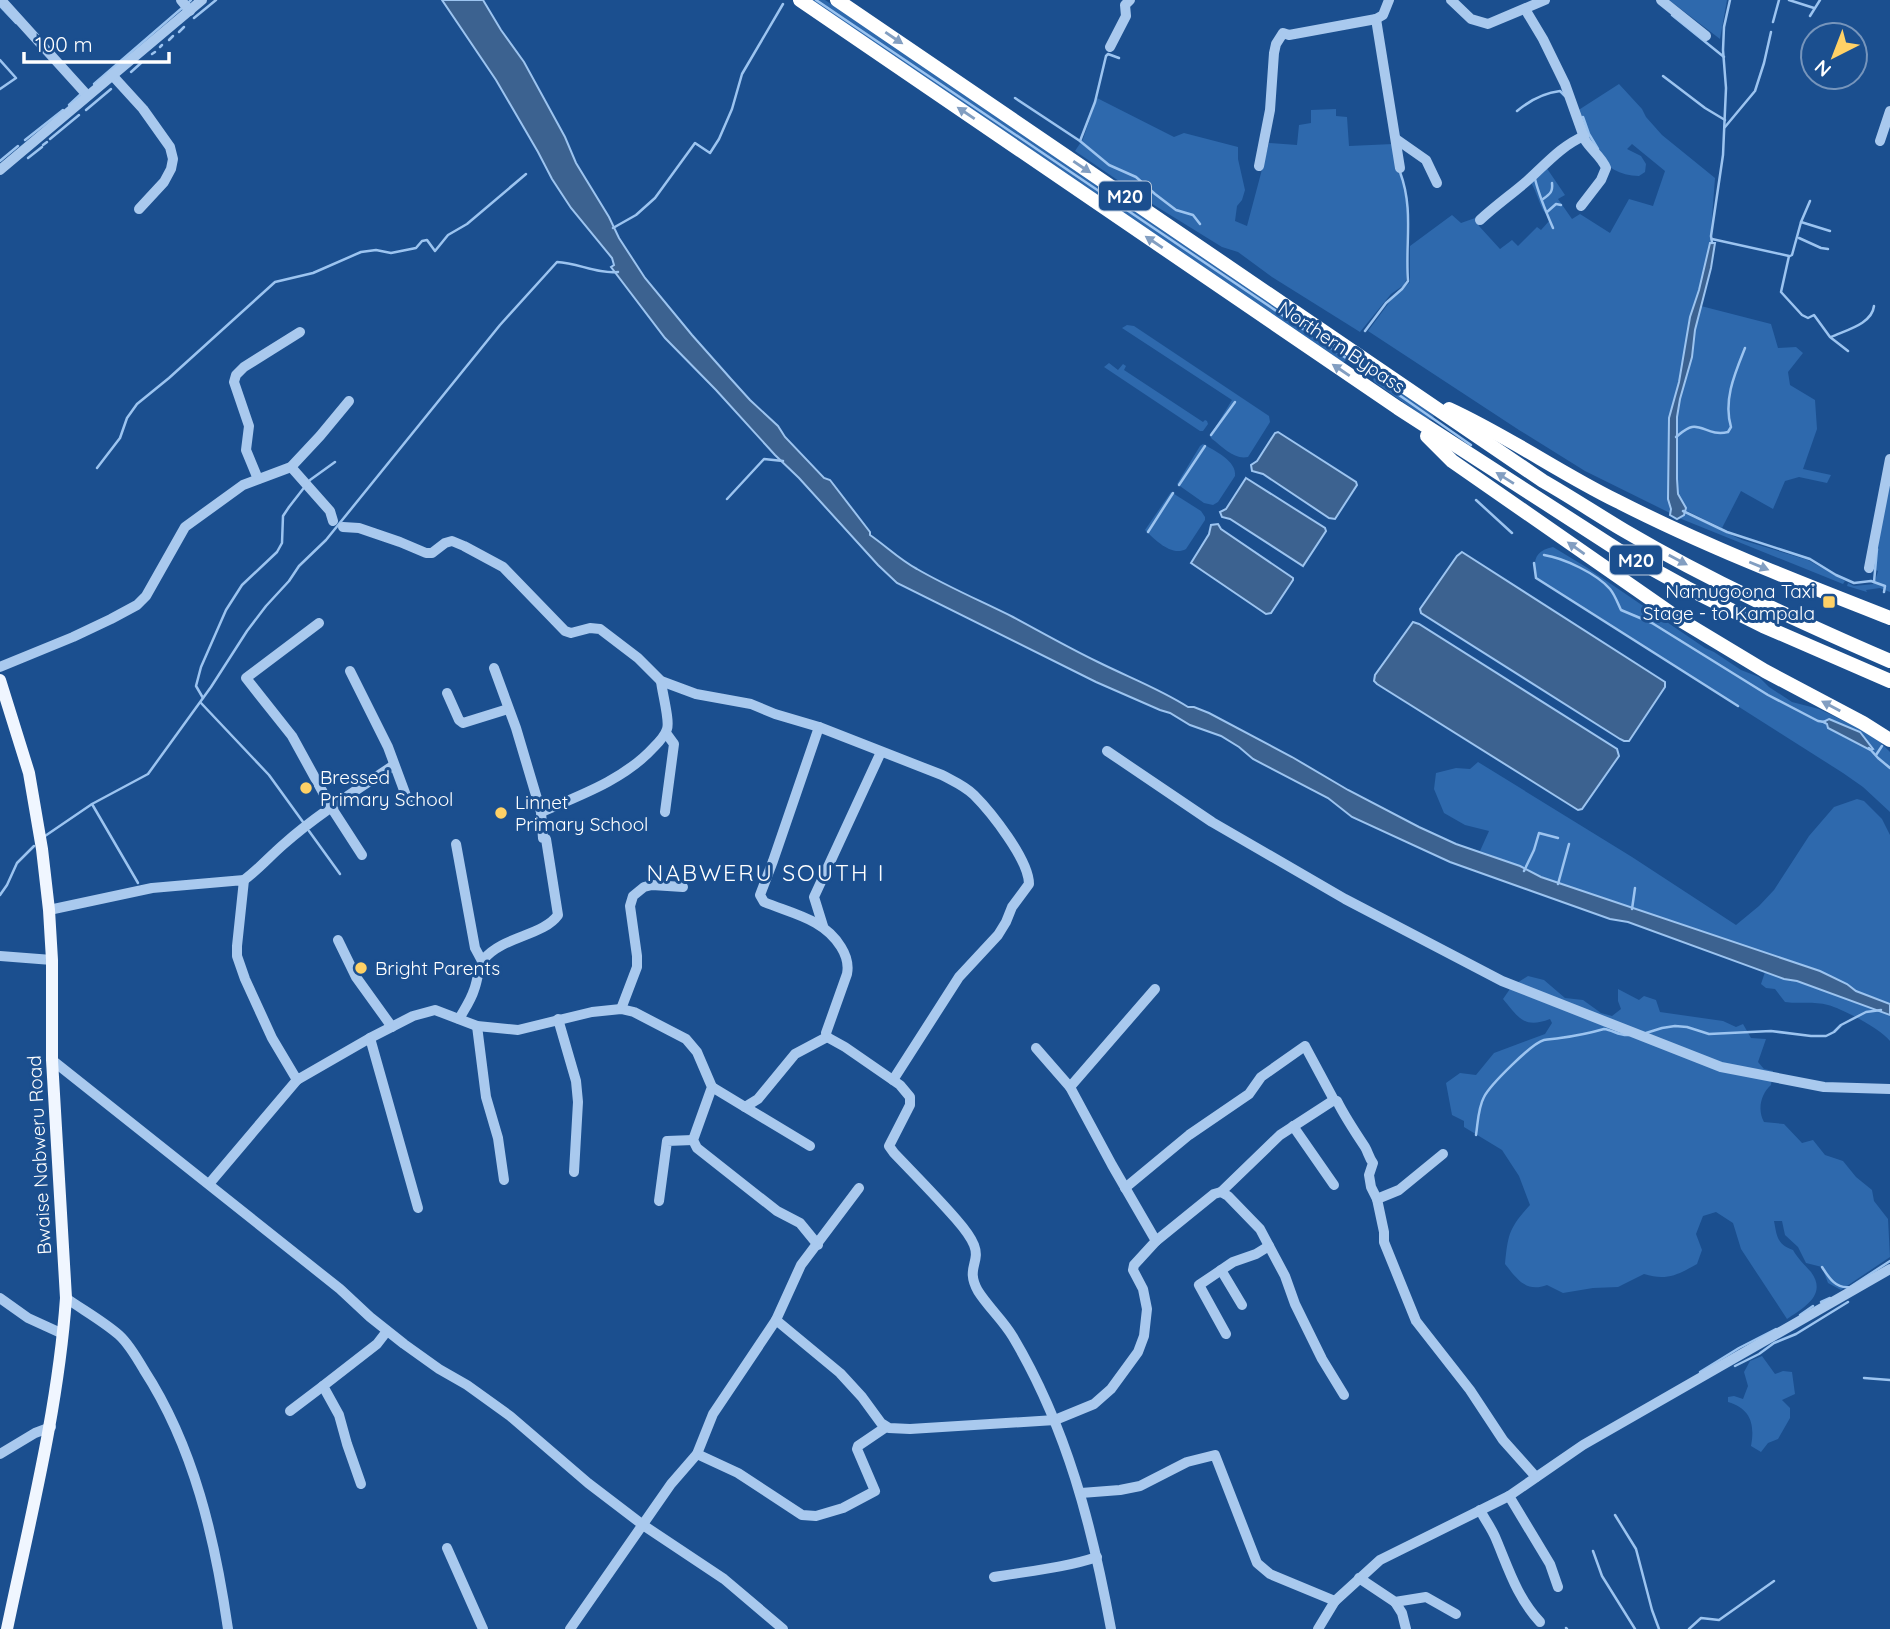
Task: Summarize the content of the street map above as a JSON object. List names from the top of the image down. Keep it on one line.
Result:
{"streets":{"highway":["M20","Northern Bypass"],"main road":["Bwaise Nabweru Road"]},"districts":["NABWERU SOUTH I"],"places":{"transit":["Namugoona Taxi Stage - to Kampala"],"other":["Bressed Primary School","Linnet Primary School","Bright Parents"]},"scale_bar":"100 m","north":"bottom left"}
